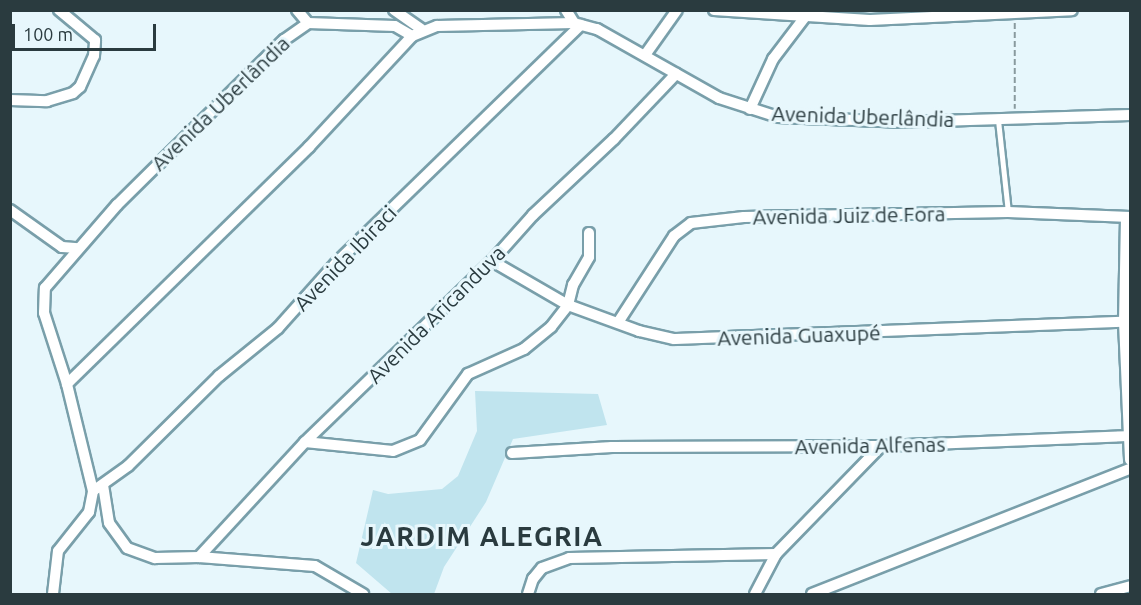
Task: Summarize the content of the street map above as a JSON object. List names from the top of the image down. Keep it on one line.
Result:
{"streets":{"street":["Avenida Uberlândia","Avenida Juiz de Fora","Avenida Ibiraci","Avenida Aricanduva","Avenida Guaxupé","Avenida Alfenas"]},"crossings":[["Avenida Uberlândia","Avenida Ibiraci"],["Avenida Uberlândia","Avenida Aricanduva"],["Avenida Juiz de Fora","Avenida Guaxupé"],["Avenida Aricanduva","Avenida Guaxupé"]],"districts":["JARDIM ALEGRIA"],"scale_bar":"100 m"}
